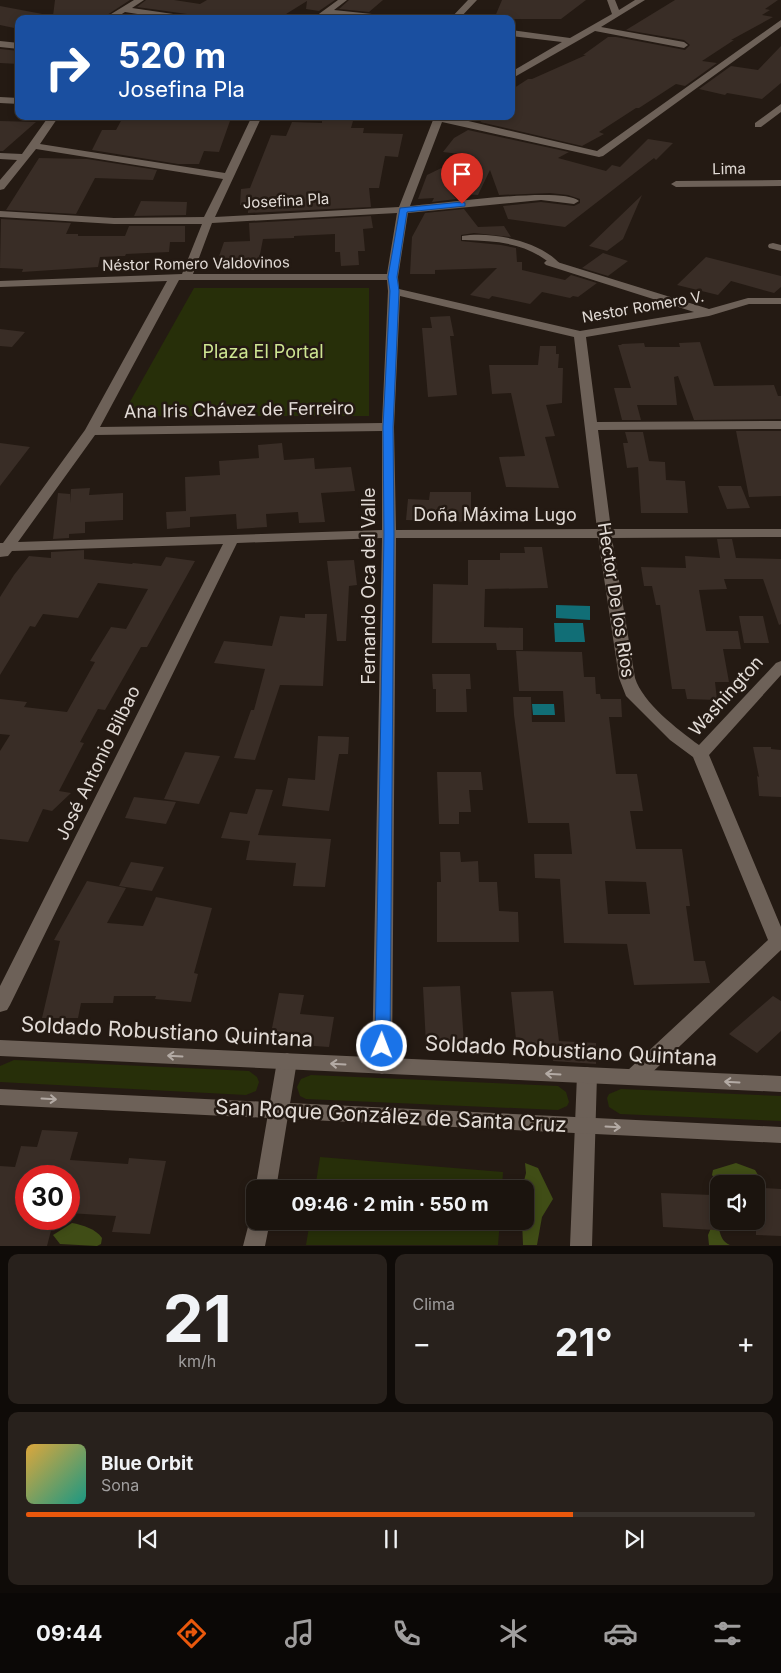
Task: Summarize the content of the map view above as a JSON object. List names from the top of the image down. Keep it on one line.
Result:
{"streets":{"street":["Lima","Josefina Pla","Néstor Romero Valdovinos","Nestor Romero V.","Ana Iris Chávez de Ferreiro","Doña Máxima Lugo","Fernando Oca del Valle","Hector De los Rios","Washington","José Antonio Bilbao","Soldado Robustiano Quintana","San Roque González de Santa Cruz"]},"crossings":[["Josefina Pla","Fernando Oca del Valle"],["Néstor Romero Valdovinos","Nestor Romero V."],["Néstor Romero Valdovinos","Fernando Oca del Valle"],["Nestor Romero V.","Fernando Oca del Valle"],["Nestor Romero V.","Hector De los Rios"],["Ana Iris Chávez de Ferreiro","Fernando Oca del Valle"],["Doña Máxima Lugo","Fernando Oca del Valle"],["Doña Máxima Lugo","Hector De los Rios"],["Doña Máxima Lugo","José Antonio Bilbao"],["Fernando Oca del Valle","Soldado Robustiano Quintana"],["Hector De los Rios","Washington"]],"one_way":["Soldado Robustiano Quintana","San Roque González de Santa Cruz"],"parks":["Plaza El Portal"],"page":{"turn":["520 m","Josefina Pla"],"limit":"30","trip":"09:46 · 2 min · 550 m","tile":[["21","km/h"],"Clima"],"heat":["−","21°","+"],"song":["Blue Orbit","Sona"],"tabs":"09:44"}}
